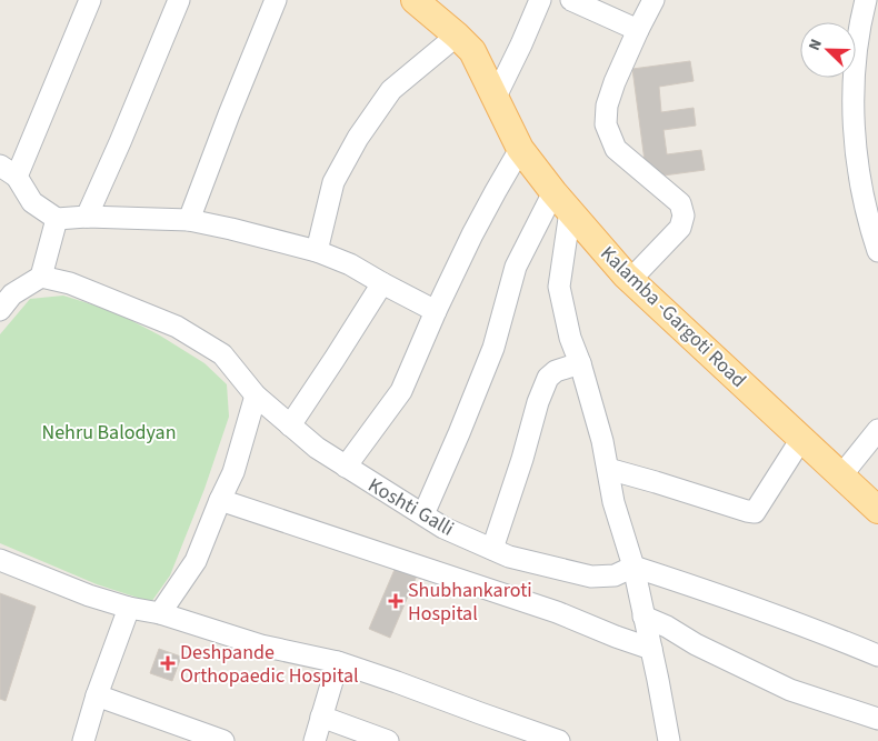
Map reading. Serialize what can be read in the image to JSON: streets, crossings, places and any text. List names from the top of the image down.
{
  "streets": {
    "main road": ["Kalamba -Gargoti Road"],
    "street": ["Koshti Galli"]
  },
  "parks": ["Nehru Balodyan"],
  "places": {
    "health": ["Shubhankaroti Hospital", "Deshpande Orthopaedic Hospital"]
  },
  "north": "top left"
}
